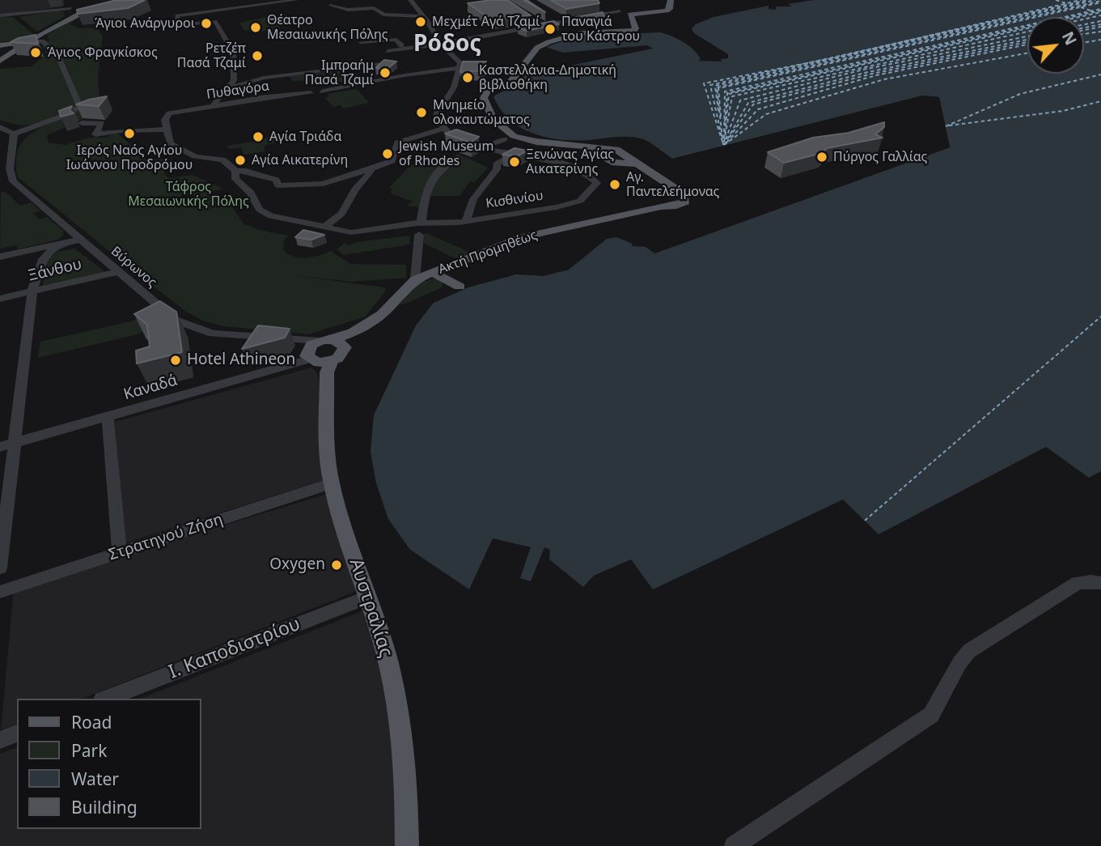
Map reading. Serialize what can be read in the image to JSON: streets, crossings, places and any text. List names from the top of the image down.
{
  "streets": {
    "main road": ["Ακτή Προμηθέως", "Αυστραλίας"],
    "street": [
      "Πυθαγόρα",
      "Κισθινίου",
      "Βύρωνος",
      "Ξάνθου",
      "Καναδά",
      "Στρατηγού Ζήση",
      "Ι. Καποδιστρίου"
    ]
  },
  "crossings": [
    ["Βύρωνος", "Ξάνθου"],
    ["Καναδά", "Αυστραλίας"],
    ["Στρατηγού Ζήση", "Αυστραλίας"],
    ["Αυστραλίας", "Ι. Καποδιστρίου"]
  ],
  "districts": ["Ρόδος"],
  "parks": ["Τάφρος Μεσαιωνικής Πόλης"],
  "places": [
    "Μεχμέτ Αγά Τζαμί",
    "Άγιοι Ανάργυροι",
    "Θέατρο Μεσαιωνικής Πόλης",
    "Παναγιά του Κάστρου",
    "Άγιος Φραγκίσκος",
    "Ρετζέπ Πασά Τζαμί",
    "Ιμπραήμ Πασά Τζαμί",
    "Καστελλάνια-Δημοτική βιβλιοθήκη",
    "Μνημείο ολοκαυτώματος",
    "Ιερός Ναός Αγίου Ιωάννου Προδρόμου",
    "Αγία Τριάδα",
    "Jewish Museum of Rhodes",
    "Πύργος Γαλλίας",
    "Αγία Αικατερίνη",
    "Ξενώνας Αγίας Αικατερίνης",
    "Αγ. Παντελεήμονας",
    "Hotel Athineon",
    "Oxygen"
  ],
  "legend": [
    "Road",
    "Park",
    "Water",
    "Building"
  ],
  "north": "top right"
}
